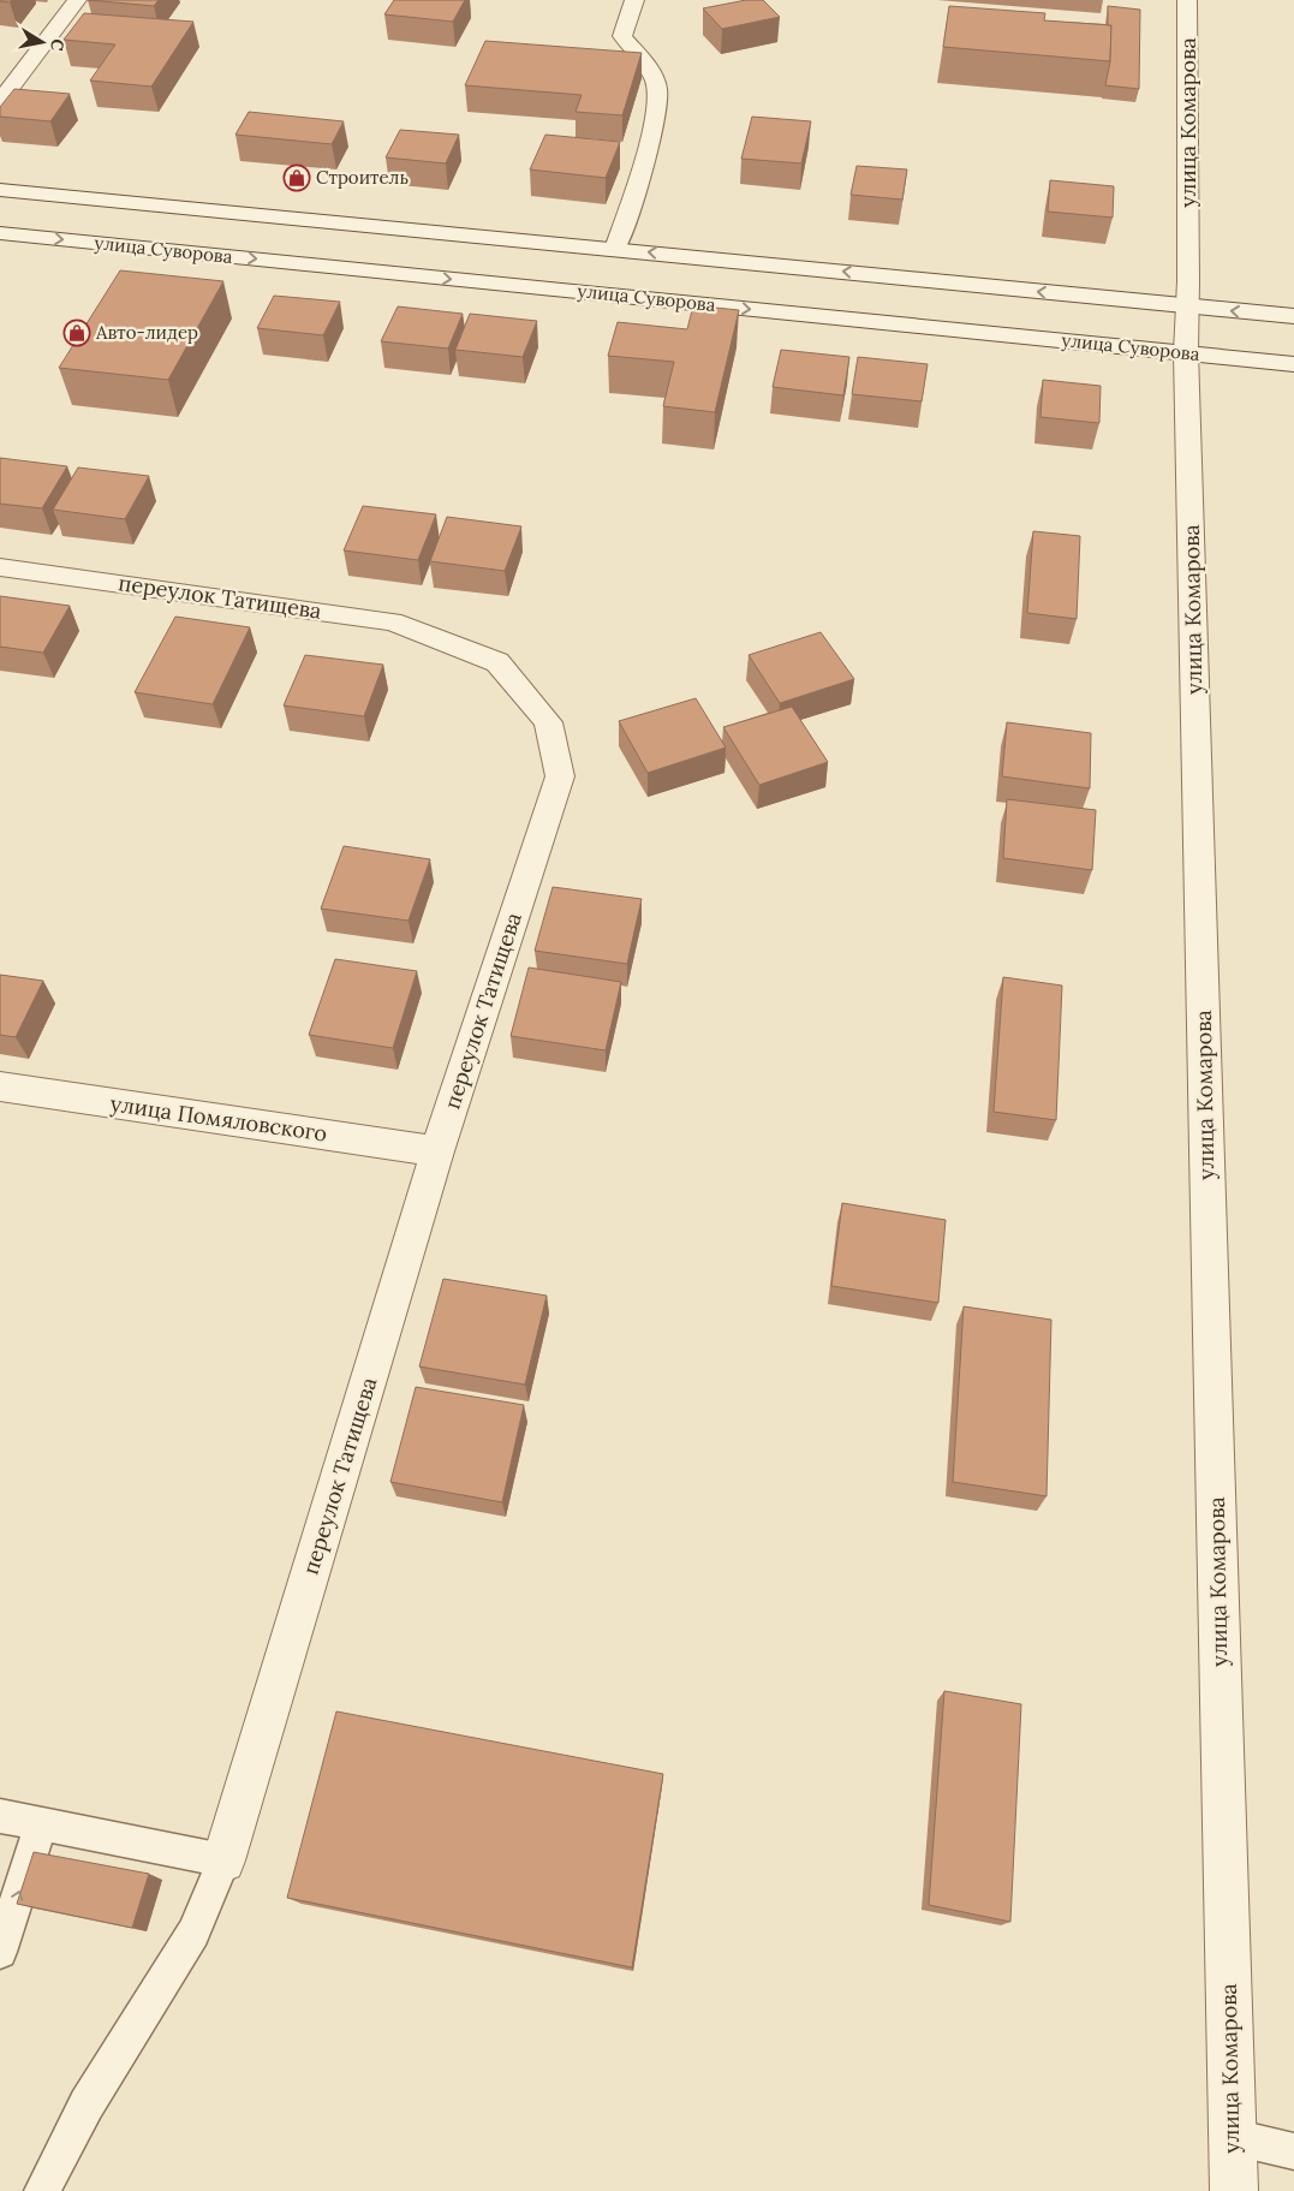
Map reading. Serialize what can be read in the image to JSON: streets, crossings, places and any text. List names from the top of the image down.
{
  "streets": {
    "street": [
      "улица Комарова",
      "улица Суворова",
      "переулок Татищева",
      "улица Помяловского"
    ]
  },
  "crossings": [
    ["улица Комарова", "улица Суворова"],
    ["переулок Татищева", "улица Помяловского"]
  ],
  "places": {
    "shop": ["Строитель", "Авто-лидер"]
  },
  "north": "right"
}
